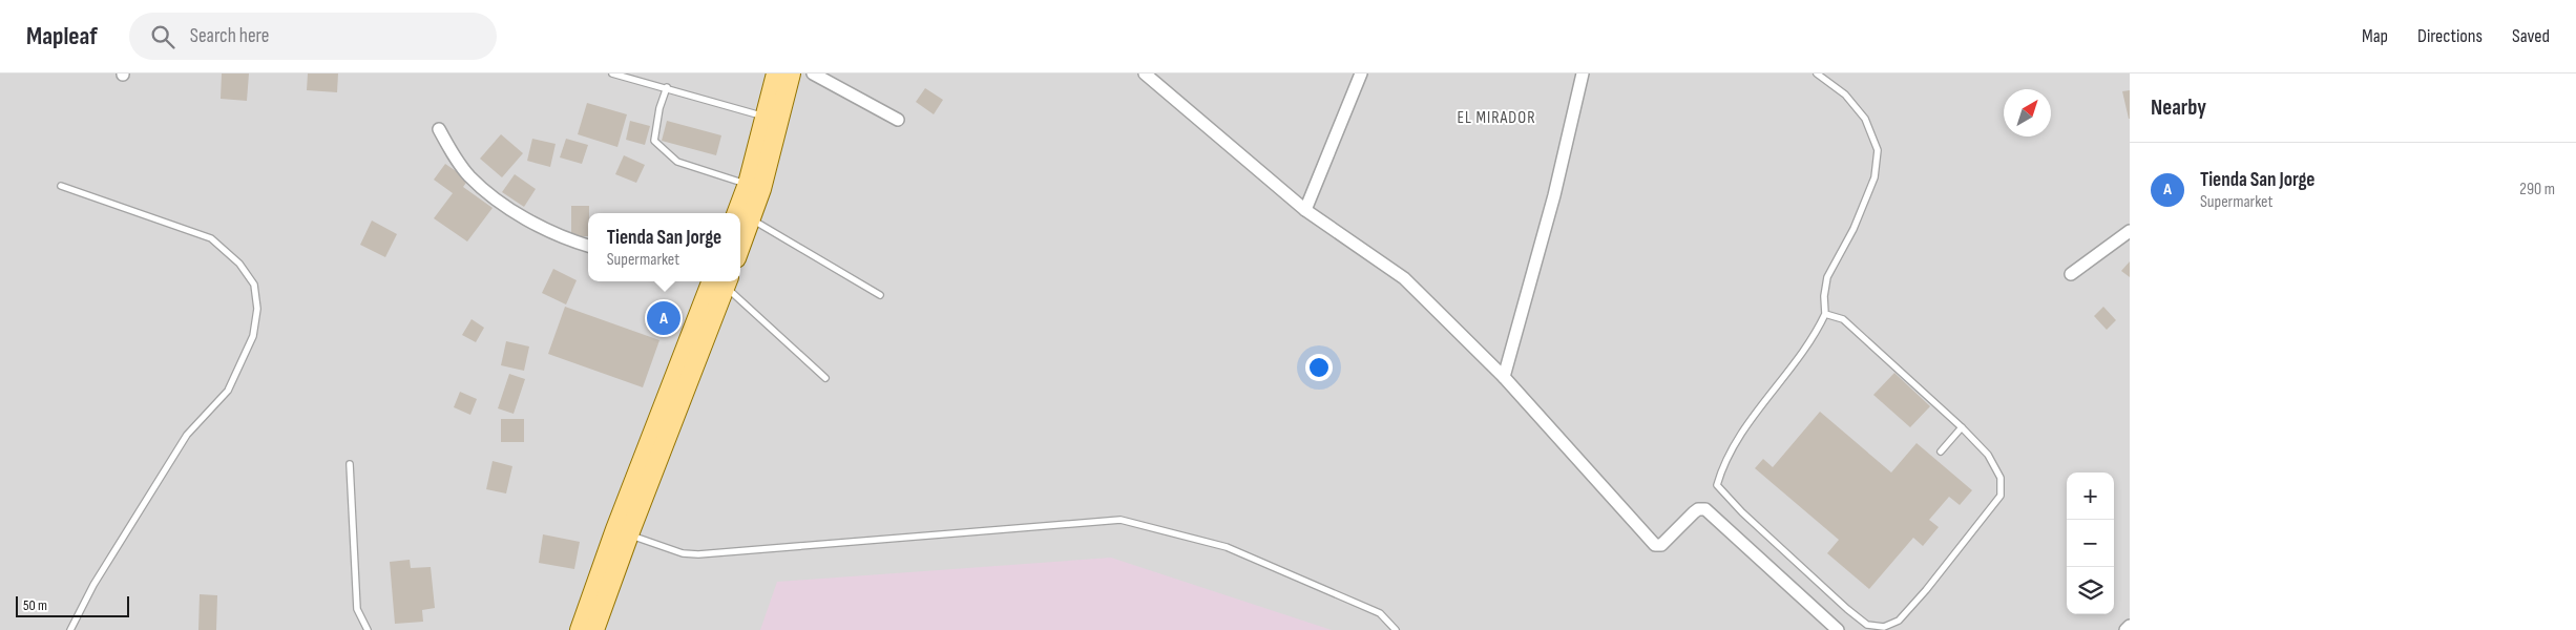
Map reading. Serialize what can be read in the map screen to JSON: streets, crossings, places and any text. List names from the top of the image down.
{
  "districts": ["EL MIRADOR"],
  "scale_bar": "50 m",
  "north": "top right",
  "page": {
    "header": "Mapleaf",
    "search": "Search here",
    "nav": ["Map", "Directions", "Saved"],
    "heading": "Nearby",
    "list": [
      {
        "mark": "A",
        "name": "Tienda San Jorge",
        "note": "Supermarket",
        "value": "290 m"
      }
    ],
    "popup": ["Tienda San Jorge", "Supermarket"],
    "pins": "A",
    "map_buttons": ["+", "−"],
    "scale": "50 m"
  }
}
